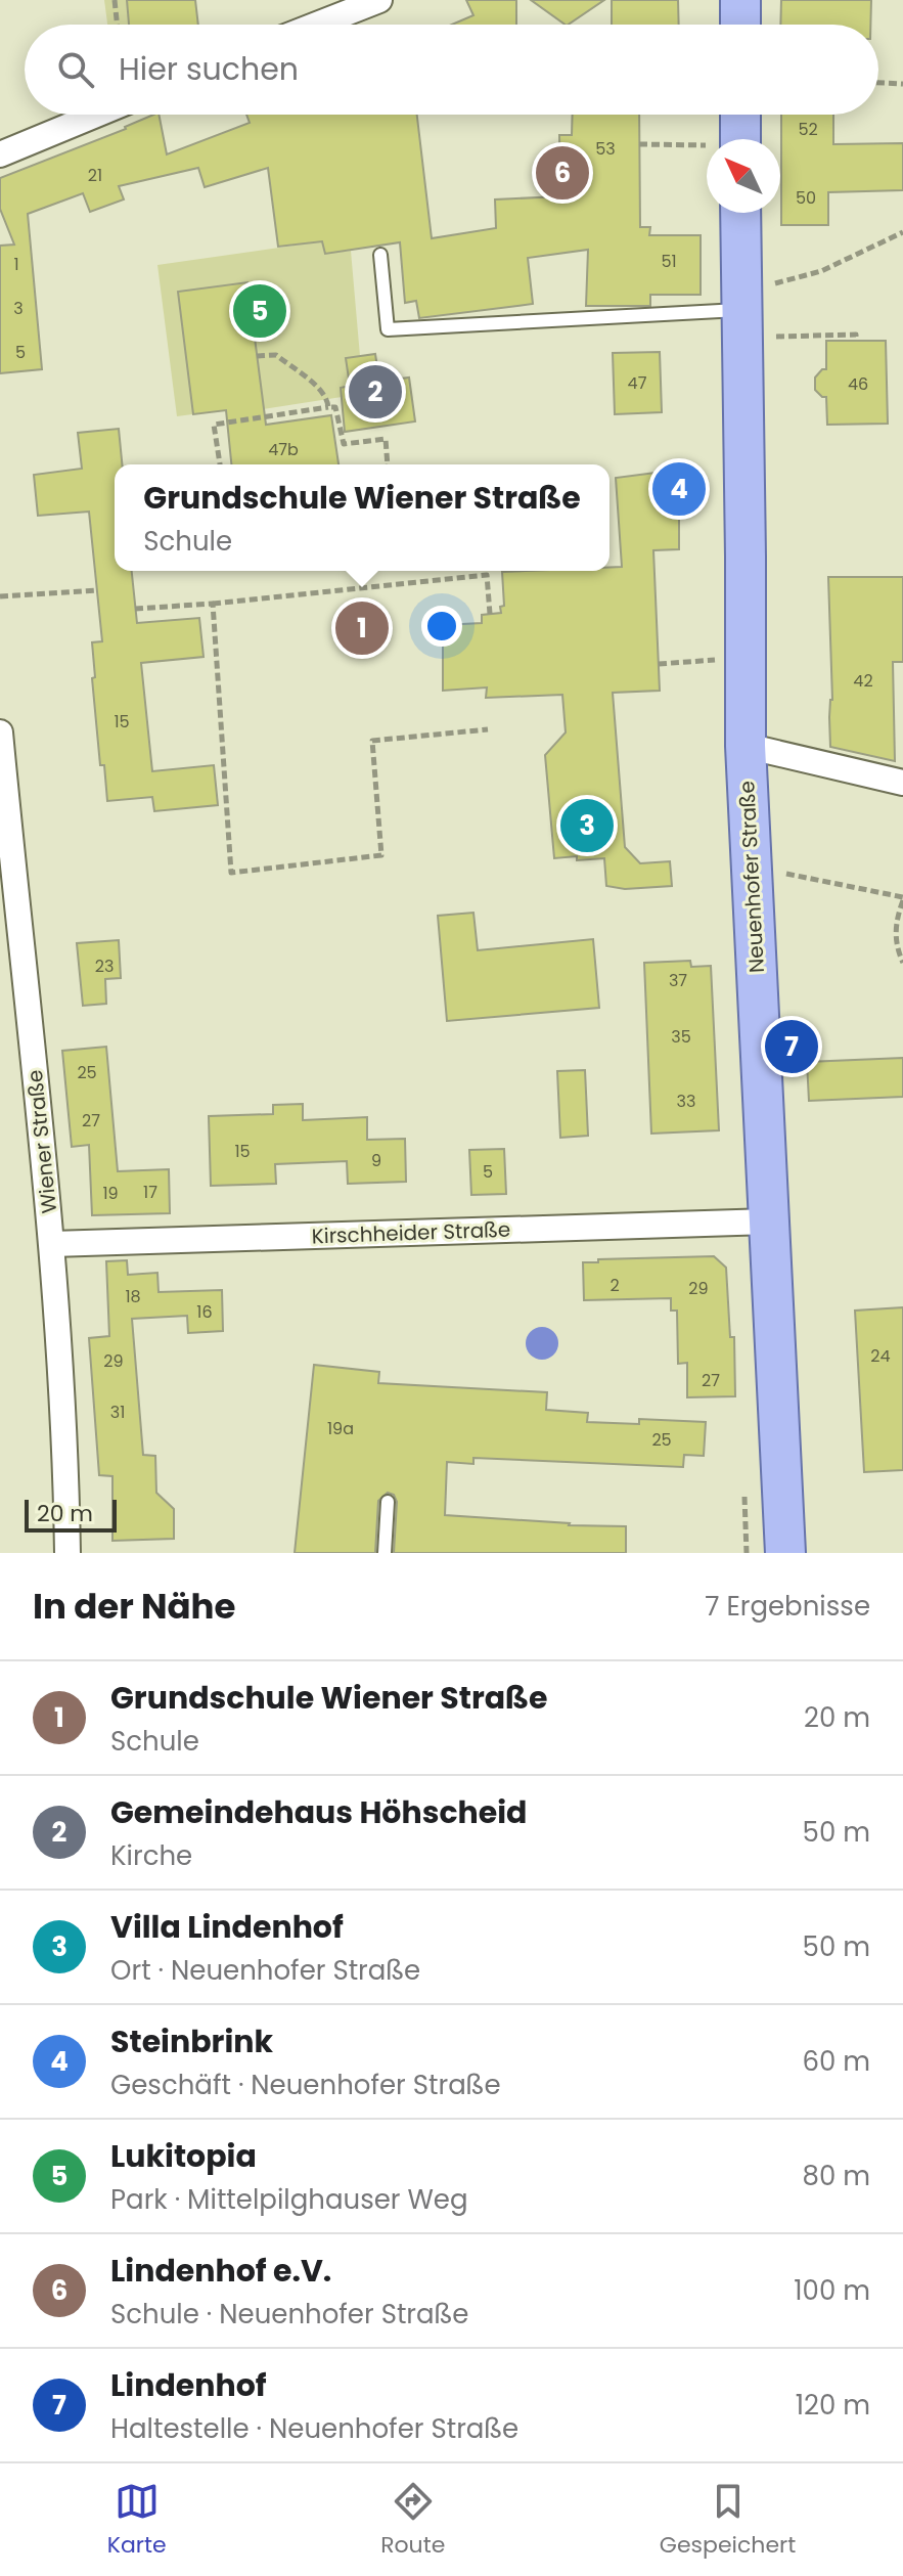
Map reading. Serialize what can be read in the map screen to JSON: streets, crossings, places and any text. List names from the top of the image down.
{
  "streets": {
    "main road": ["Neuenhofer Straße"],
    "street": ["Wiener Straße", "Kirschheider Straße"]
  },
  "crossings": [
    ["Neuenhofer Straße", "Kirschheider Straße"],
    ["Wiener Straße", "Kirschheider Straße"]
  ],
  "house_numbers": [
    "52",
    "53",
    "21",
    "50",
    "51",
    "1",
    "3",
    "5",
    "47",
    "46",
    "47b",
    "42",
    "15",
    "23",
    "37",
    "35",
    "25",
    "33",
    "27",
    "15",
    "9",
    "5",
    "17",
    "19",
    "2",
    "29",
    "18",
    "16",
    "24",
    "29",
    "27",
    "31",
    "19a",
    "25"
  ],
  "scale_bar": "20 m",
  "north": "top left",
  "page": {
    "search": "Hier suchen",
    "pins": [
      "6",
      "5",
      "2",
      "4",
      "1",
      "3",
      "7"
    ],
    "popup": ["Grundschule Wiener Straße", "Schule"],
    "scale": "20 m",
    "heading": ["In der Nähe", "7 Ergebnisse"],
    "list": [
      {
        "mark": "1",
        "name": "Grundschule Wiener Straße",
        "note": "Schule",
        "value": "20 m"
      },
      {
        "mark": "2",
        "name": "Gemeindehaus Höhscheid",
        "note": "Kirche",
        "value": "50 m"
      },
      {
        "mark": "3",
        "name": "Villa Lindenhof",
        "note": "Ort · Neuenhofer Straße",
        "value": "50 m"
      },
      {
        "mark": "4",
        "name": "Steinbrink",
        "note": "Geschäft · Neuenhofer Straße",
        "value": "60 m"
      },
      {
        "mark": "5",
        "name": "Lukitopia",
        "note": "Park · Mittelpilghauser Weg",
        "value": "80 m"
      },
      {
        "mark": "6",
        "name": "Lindenhof e.V.",
        "note": "Schule · Neuenhofer Straße",
        "value": "100 m"
      },
      {
        "mark": "7",
        "name": "Lindenhof",
        "note": "Haltestelle · Neuenhofer Straße",
        "value": "120 m"
      }
    ],
    "nav": ["Karte", "Route", "Gespeichert"]
  }
}
